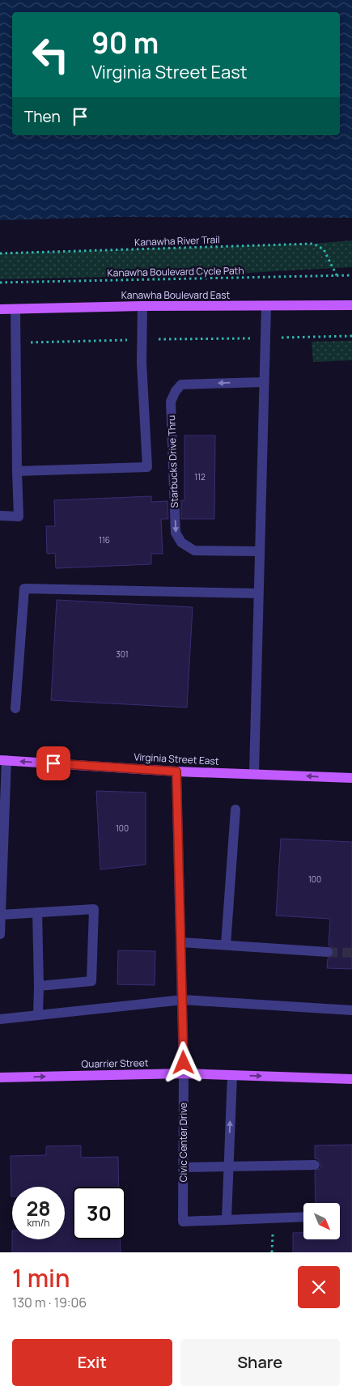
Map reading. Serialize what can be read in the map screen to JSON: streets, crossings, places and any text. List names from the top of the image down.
{
  "streets": {
    "main road": ["Kanawha Boulevard East", "Virginia Street East", "Quarrier Street"],
    "street": ["Starbucks Drive Thru", "Civic Center Drive"],
    "path": ["Kanawha River Trail", "Kanawha Boulevard Cycle Path"]
  },
  "crossings": [
    ["Kanawha River Trail", "Kanawha Boulevard Cycle Path"],
    ["Virginia Street East", "Civic Center Drive"],
    ["Quarrier Street", "Civic Center Drive"]
  ],
  "one_way": ["Virginia Street East", "Quarrier Street"],
  "house_numbers": [
    "112",
    "116",
    "301",
    "100",
    "100"
  ],
  "north": "bottom right",
  "page": {
    "turn": ["90 m", "Virginia Street East"],
    "then": "Then",
    "speed": "28 km/h",
    "limit": "30",
    "heading": ["1 min", "130 m · 19:06"],
    "buttons": ["Exit", "Share"]
  }
}
